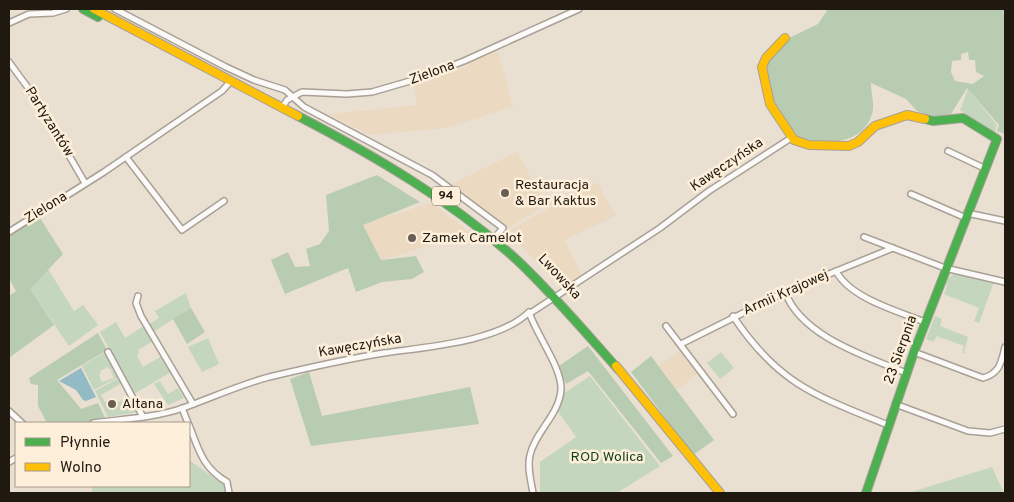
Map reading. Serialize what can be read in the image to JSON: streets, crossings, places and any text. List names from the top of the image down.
{
  "streets": {
    "main road": ["94", "Lwowska", "23 Sierpnia"],
    "street": [
      "Zielona",
      "Partyzantów",
      "Kawęczyńska",
      "Armii Krajowej"
    ]
  },
  "crossings": [
    ["Zielona", "Partyzantów"],
    ["Zielona", "Lwowska"],
    ["Kawęczyńska", "Lwowska"],
    ["Kawęczyńska", "23 Sierpnia"]
  ],
  "parks": ["ROD Wolica"],
  "places": ["Restauracja & Bar Kaktus", "Zamek Camelot", "Altana"],
  "legend": ["Płynnie", "Wolno"]
}
